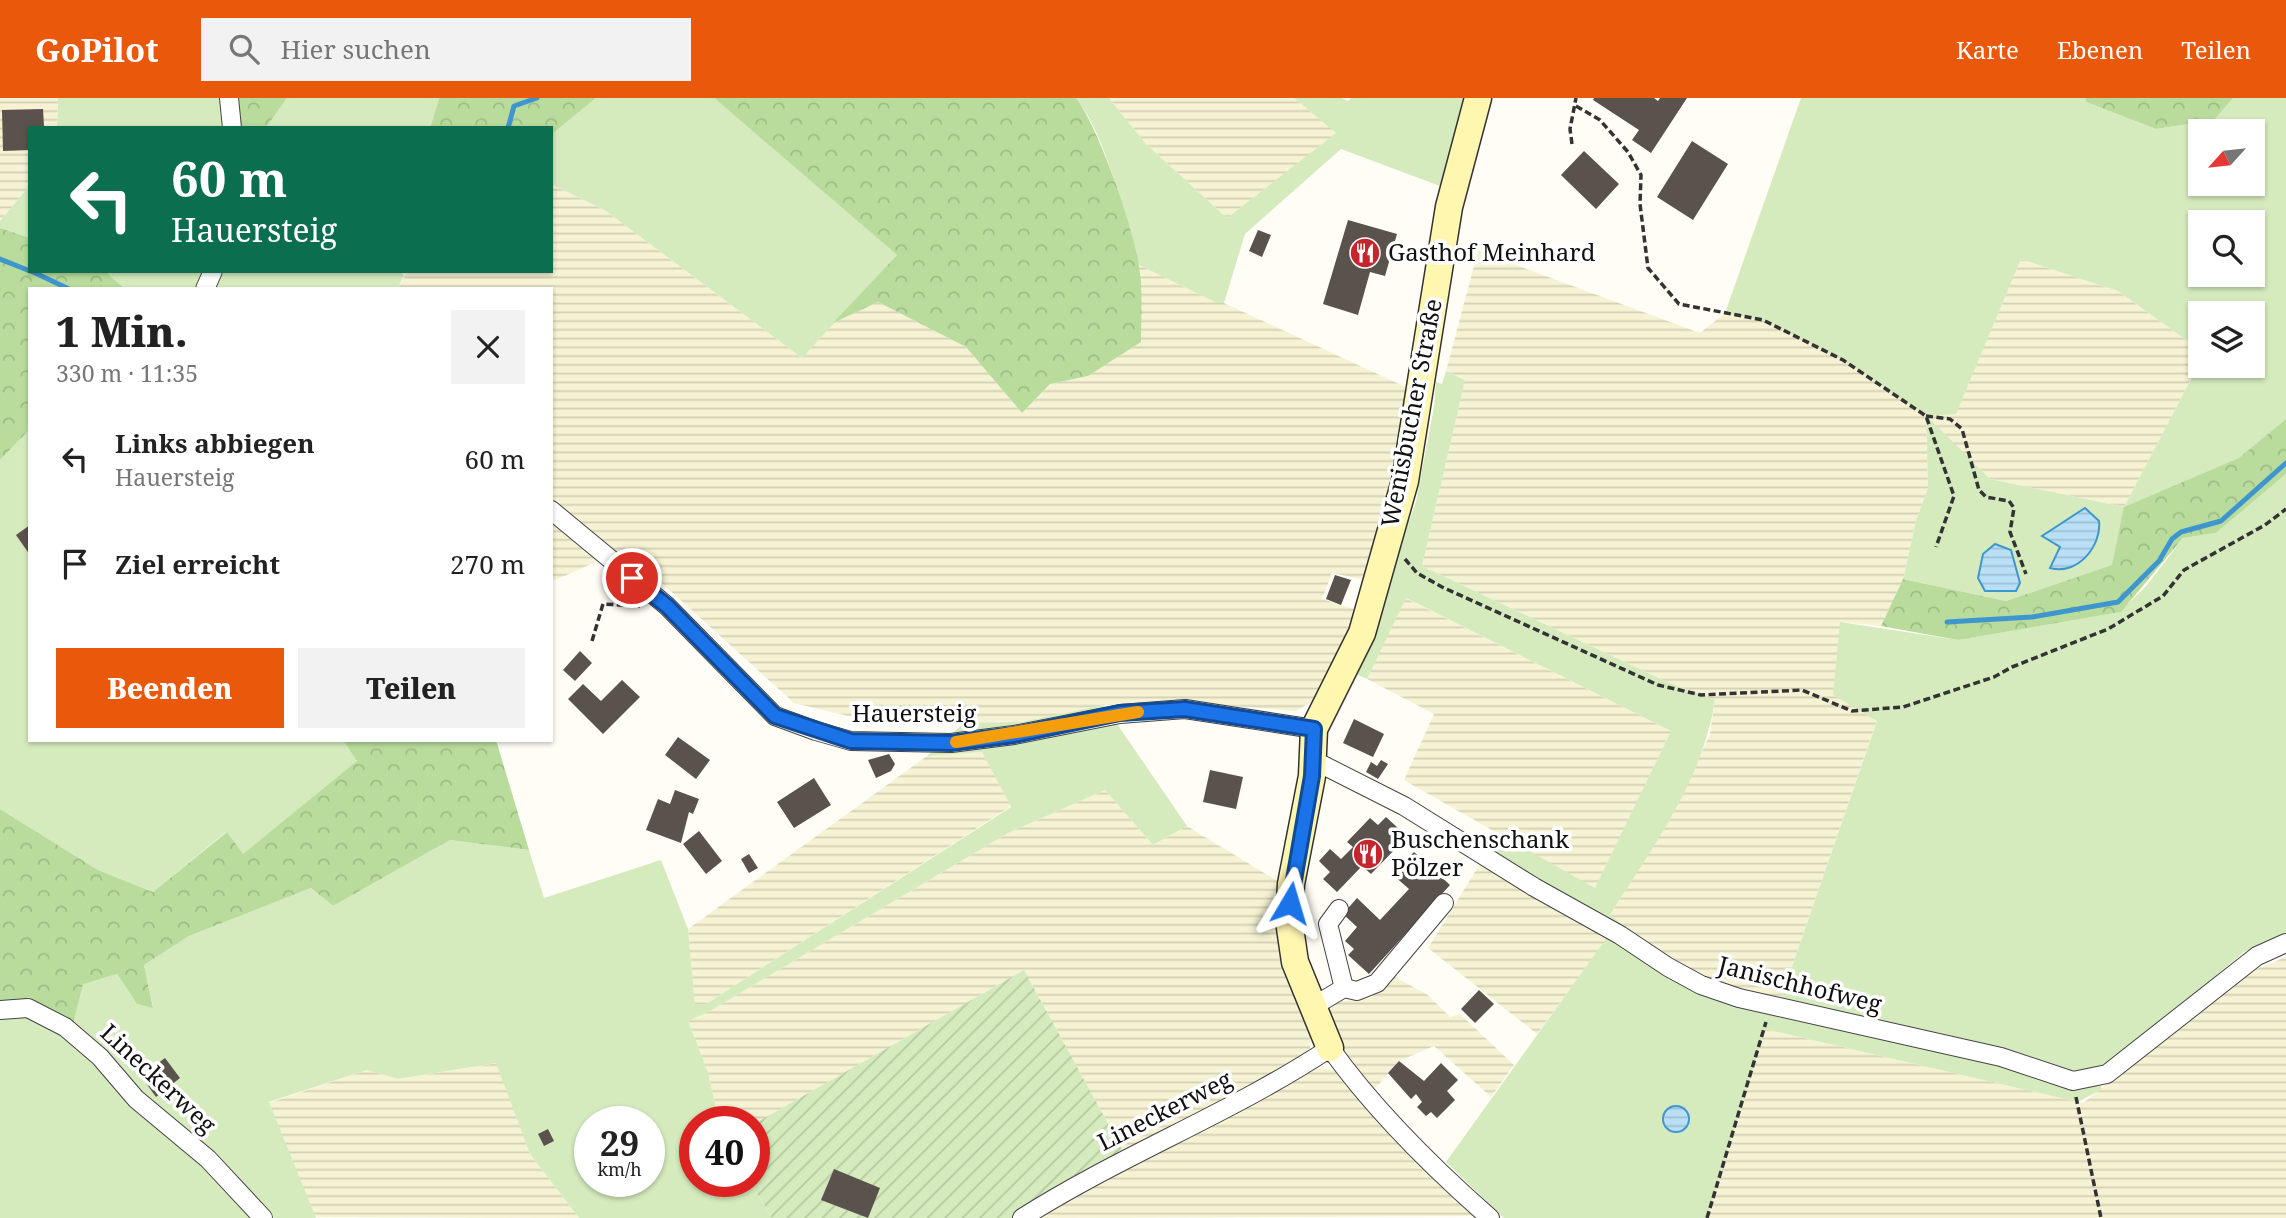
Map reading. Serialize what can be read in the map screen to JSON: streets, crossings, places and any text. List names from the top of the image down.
{
  "streets": {
    "street": [
      "Wenisbucher Straße",
      "Hauersteig",
      "Janischhofweg",
      "Lineckerweg"
    ]
  },
  "crossings": [
    ["Wenisbucher Straße", "Hauersteig"],
    ["Wenisbucher Straße", "Janischhofweg"],
    ["Wenisbucher Straße", "Lineckerweg"]
  ],
  "places": {
    "restaurant": ["Gasthof Meinhard", "Buschenschank Pölzer"]
  },
  "north": "bottom left",
  "page": {
    "header": "GoPilot",
    "search": "Hier suchen",
    "nav": ["Karte", "Ebenen", "Teilen"],
    "turn": ["60 m", "Hauersteig"],
    "heading": ["1 Min.", "330 m · 11:35"],
    "list": [
      {
        "name": "Links abbiegen",
        "note": "Hauersteig",
        "value": "60 m"
      },
      {
        "name": "Ziel erreicht",
        "value": "270 m"
      }
    ],
    "buttons": ["Beenden", "Teilen"],
    "speed": "29 km/h",
    "limit": "40"
  }
}
